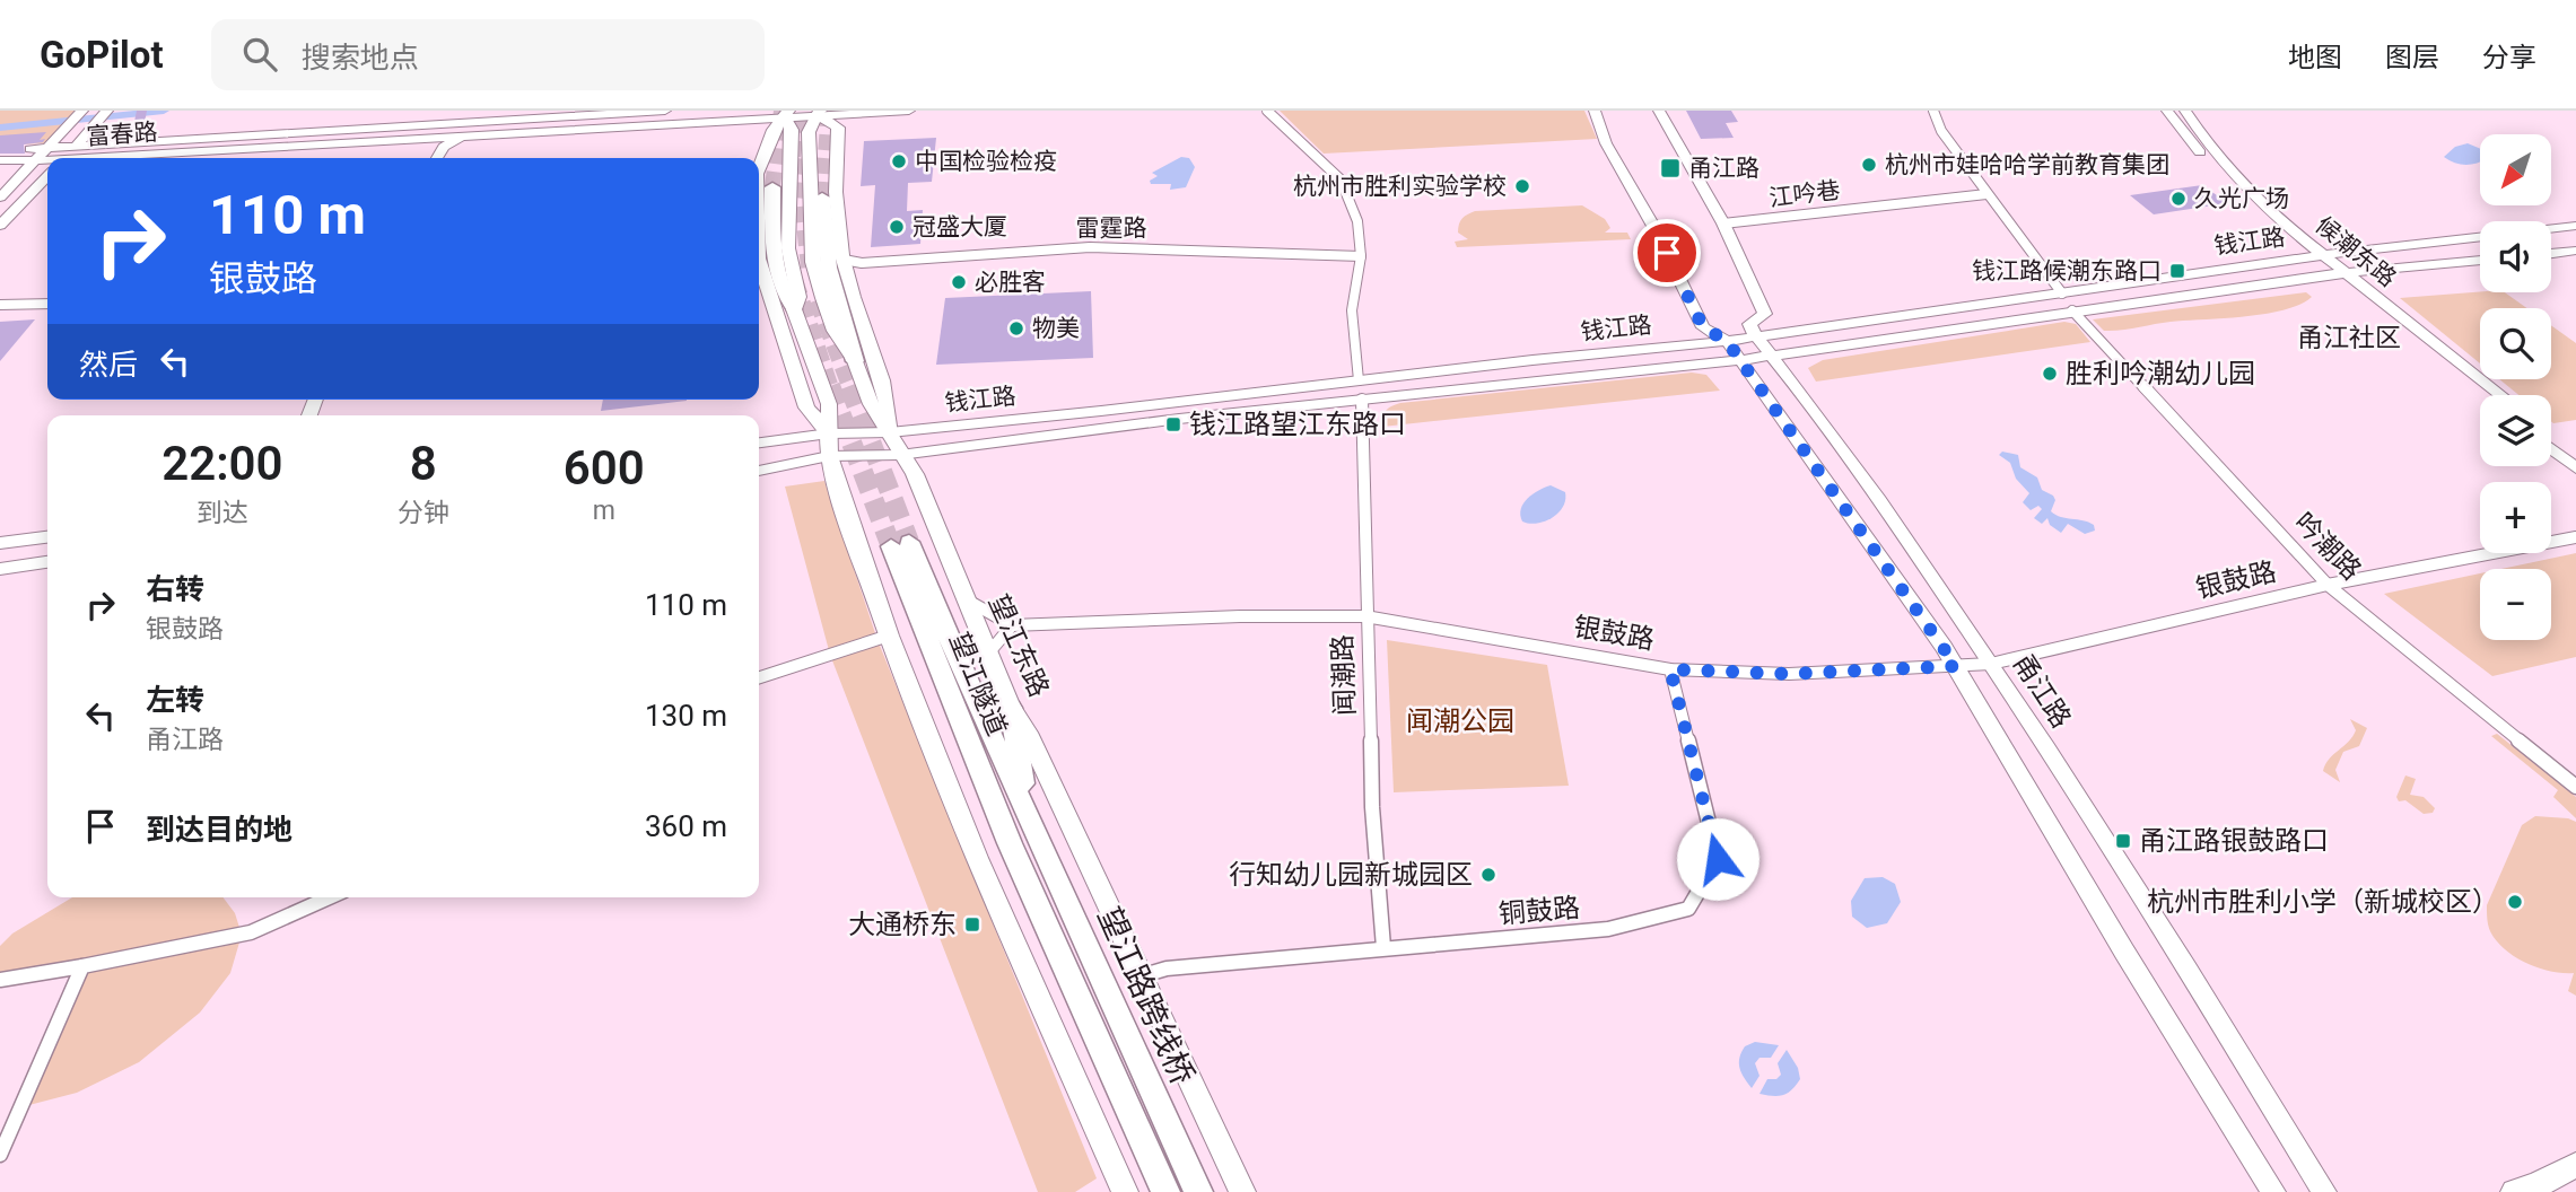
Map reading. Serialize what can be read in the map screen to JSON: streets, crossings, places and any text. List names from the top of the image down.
{
  "streets": {
    "highway": ["望江隧道", "望江路跨线桥"],
    "main road": [
      "富春路",
      "钱江路",
      "候潮东路",
      "望江东路",
      "甬江路"
    ],
    "street": [
      "江吟巷",
      "雷霆路",
      "吟潮路",
      "银鼓路",
      "闻潮路",
      "铜鼓路"
    ]
  },
  "crossings": [
    ["钱江路", "候潮东路"],
    ["钱江路", "吟潮路"],
    ["钱江路", "望江东路"],
    ["钱江路", "闻潮路"],
    ["钱江路", "甬江路"],
    ["吟潮路", "银鼓路"],
    ["银鼓路", "闻潮路"],
    ["银鼓路", "甬江路"],
    ["银鼓路", "铜鼓路"],
    ["望江东路", "铜鼓路"],
    ["闻潮路", "铜鼓路"],
    ["望江隧道", "望江路跨线桥"]
  ],
  "districts": ["甬江社区"],
  "parks": ["闻潮公园"],
  "places": {
    "other": [
      "中国检验检疫",
      "杭州市娃哈哈学前教育集团",
      "杭州市胜利实验学校",
      "久光广场",
      "冠盛大厦",
      "必胜客",
      "物美",
      "胜利吟潮幼儿园",
      "行知幼儿园新城园区",
      "杭州市胜利小学（新城校区）"
    ],
    "transit": [
      "甬江路",
      "钱江路候潮东路口",
      "钱江路望江东路口",
      "甬江路银鼓路口",
      "大通桥东"
    ]
  },
  "north": "bottom left",
  "page": {
    "header": "GoPilot",
    "search": "搜索地点",
    "nav": ["地图", "图层", "分享"],
    "map_buttons": ["+", "−"],
    "turn": ["110 m", "银鼓路"],
    "then": "然后",
    "eta": [
      "22:00",
      "到达",
      "8",
      "分钟",
      "600",
      "m"
    ],
    "list": [
      {
        "name": "右转",
        "note": "银鼓路",
        "value": "110 m"
      },
      {
        "name": "左转",
        "note": "甬江路",
        "value": "130 m"
      },
      {
        "name": "到达目的地",
        "value": "360 m"
      }
    ]
  }
}
